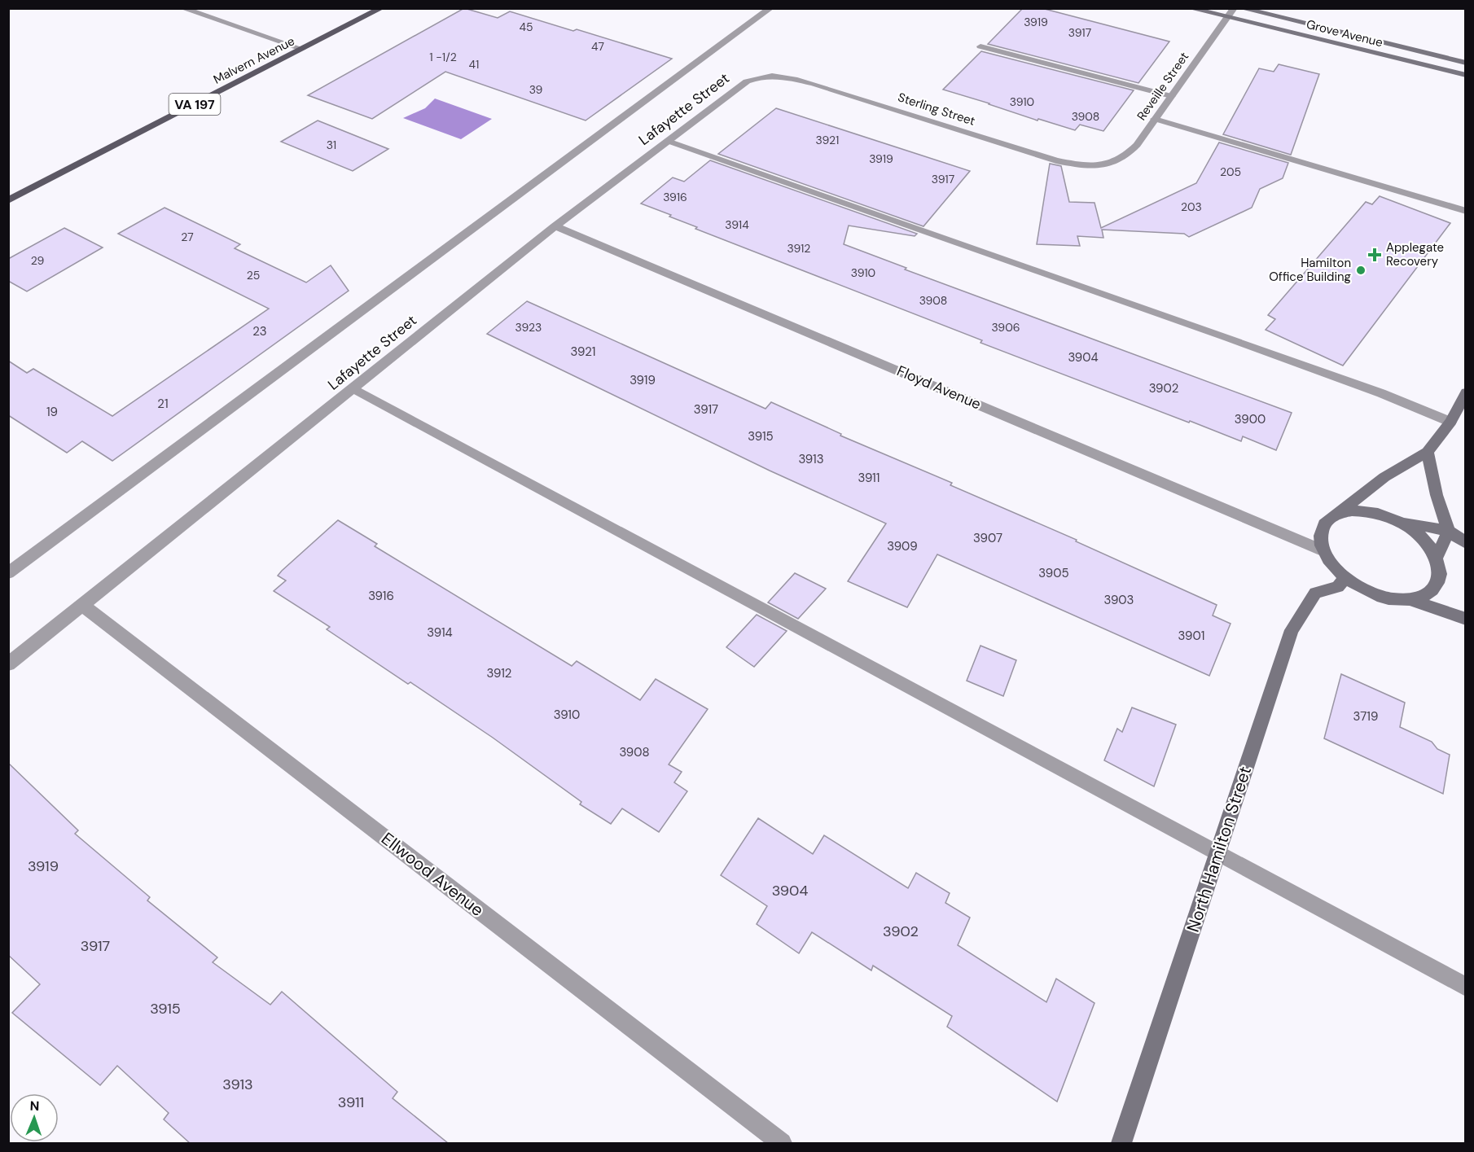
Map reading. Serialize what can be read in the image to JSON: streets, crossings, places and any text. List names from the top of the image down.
{
  "streets": {
    "main road": ["Malvern Avenue", "VA 197"],
    "street": [
      "Grove Avenue",
      "Reveille Street",
      "Lafayette Street",
      "Sterling Street",
      "Floyd Avenue",
      "North Hamilton Street",
      "Ellwood Avenue"
    ]
  },
  "crossings": [
    ["Grove Avenue", "Reveille Street"],
    ["Reveille Street", "Sterling Street"],
    ["Lafayette Street", "Sterling Street"],
    ["Lafayette Street", "Floyd Avenue"],
    ["Lafayette Street", "Ellwood Avenue"],
    ["Floyd Avenue", "North Hamilton Street"]
  ],
  "places": {
    "health": ["Applegate Recovery"],
    "other": ["Hamilton Office Building"]
  },
  "house_numbers": [
    "3919",
    "45",
    "3917",
    "47",
    "1 -1/2",
    "41",
    "39",
    "3910",
    "3908",
    "3921",
    "31",
    "3919",
    "205",
    "3917",
    "3916",
    "203",
    "3914",
    "27",
    "3912",
    "29",
    "3910",
    "25",
    "3908",
    "3923",
    "3906",
    "23",
    "3921",
    "3904",
    "3919",
    "3902",
    "21",
    "3917",
    "19",
    "3900",
    "3915",
    "3913",
    "3911",
    "3907",
    "3909",
    "3905",
    "3916",
    "3903",
    "3914",
    "3901",
    "3912",
    "3910",
    "3719",
    "3908",
    "3919",
    "3904",
    "3902",
    "3917",
    "3915",
    "3913",
    "3911"
  ],
  "north": "top"
}
